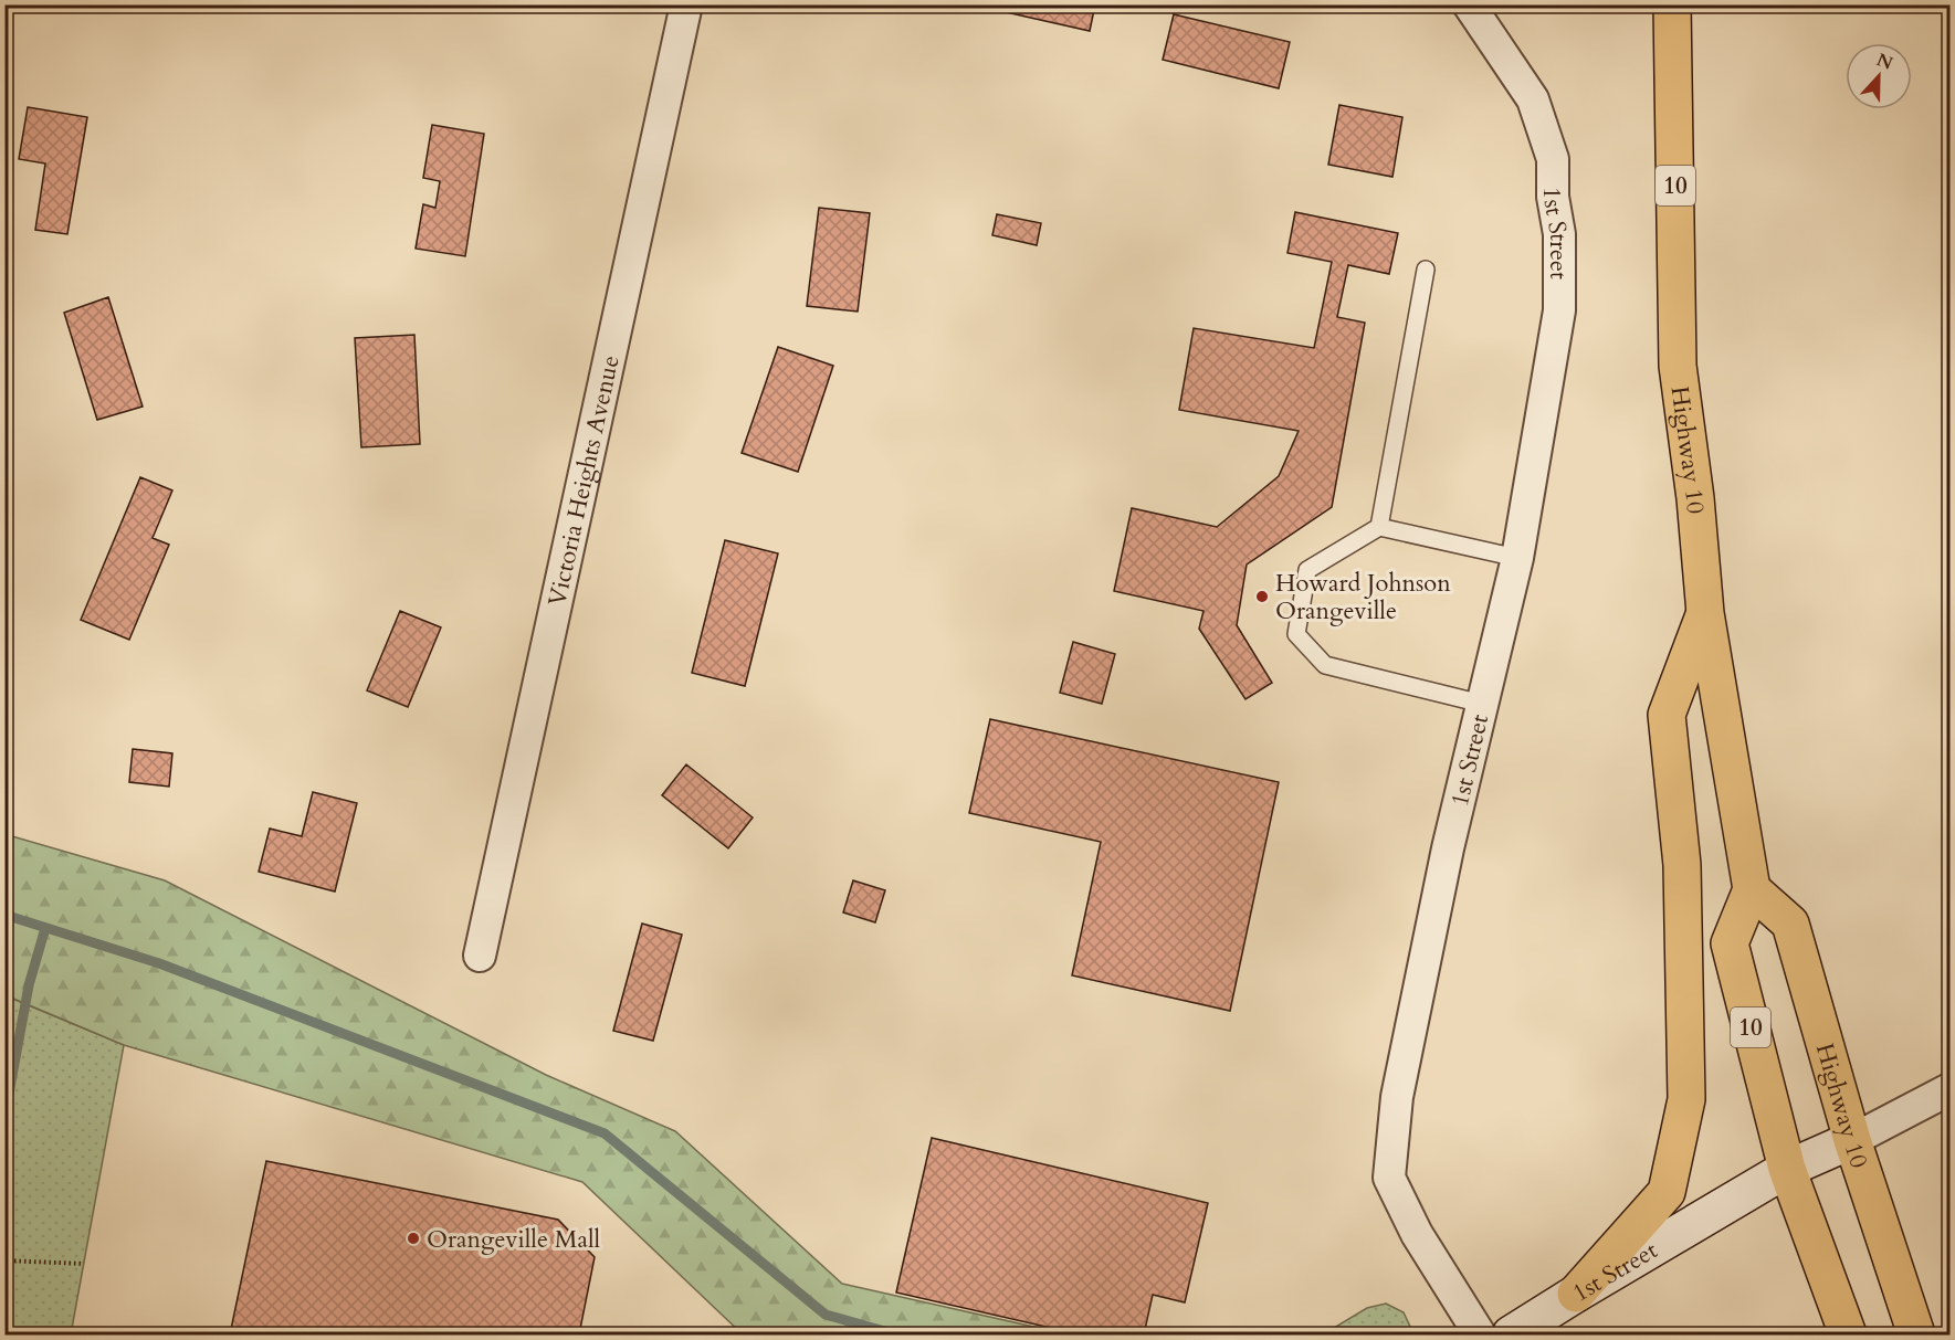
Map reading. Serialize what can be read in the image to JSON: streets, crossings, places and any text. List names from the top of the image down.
{
  "streets": {
    "highway": ["10", "Highway 10"],
    "main road": ["1st Street"],
    "street": ["Victoria Heights Avenue"]
  },
  "crossings": [
    ["10", "1st Street"],
    ["10", "Highway 10"],
    ["1st Street", "Highway 10"]
  ],
  "places": ["Howard Johnson Orangeville", "Orangeville Mall"],
  "north": "top"
}
